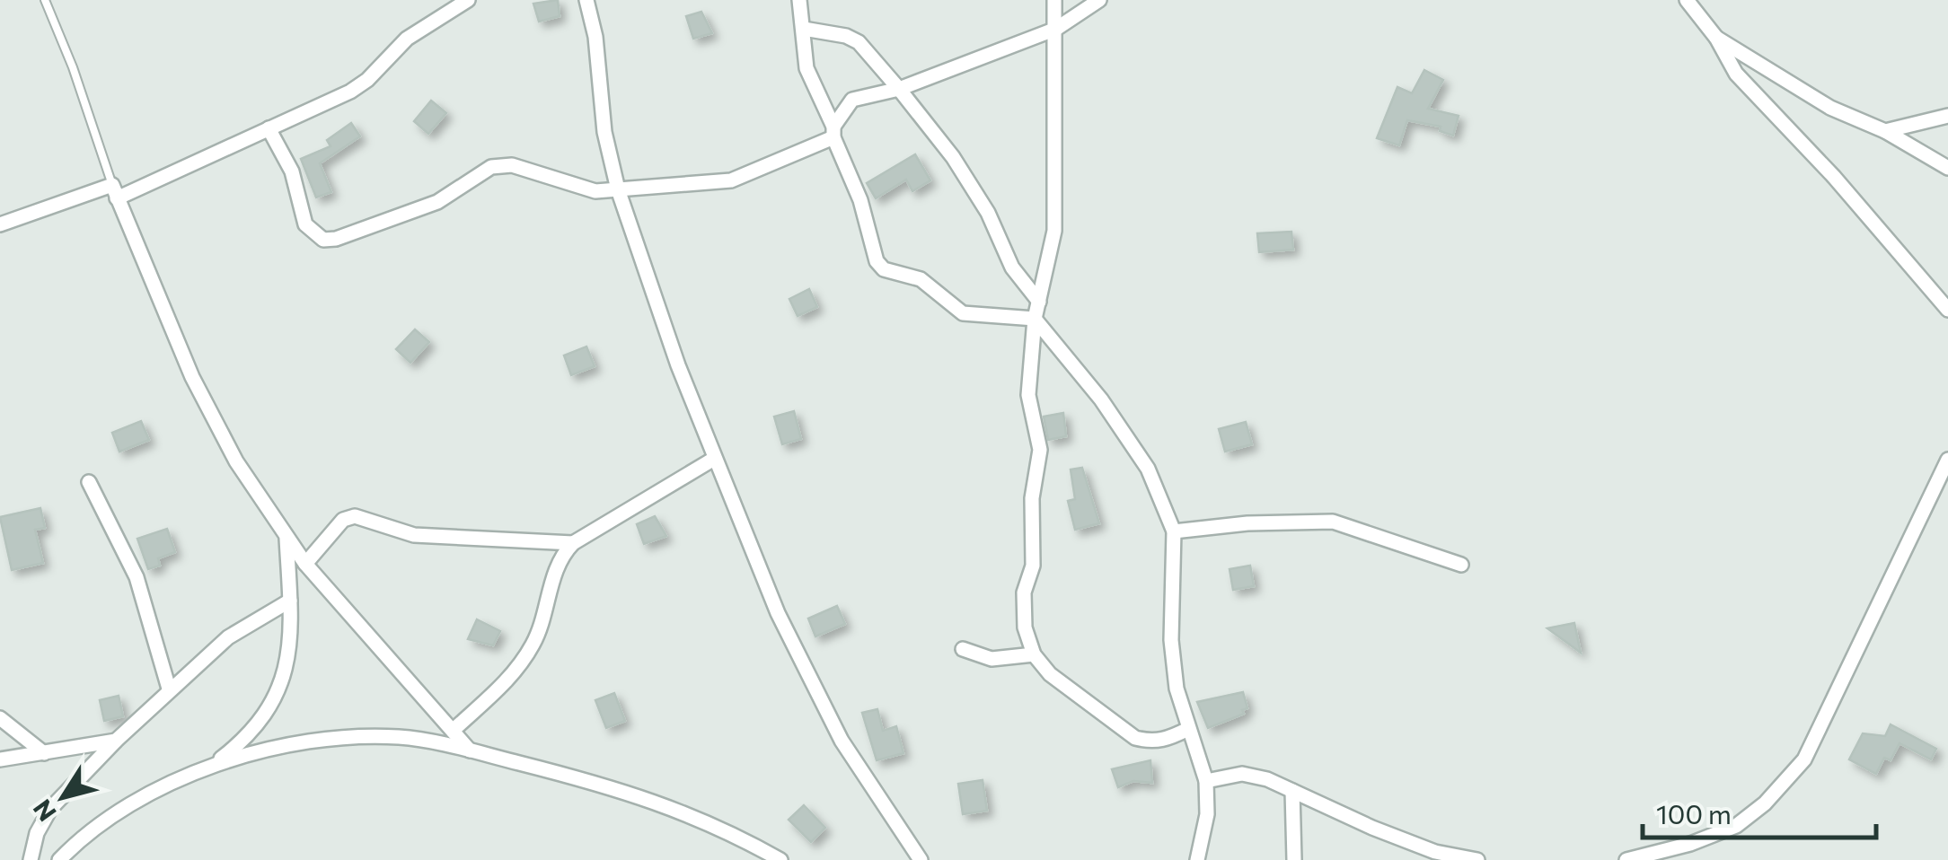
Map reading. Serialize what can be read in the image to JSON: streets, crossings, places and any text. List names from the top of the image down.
{
  "scale_bar": "100 m",
  "north": "bottom left"
}
